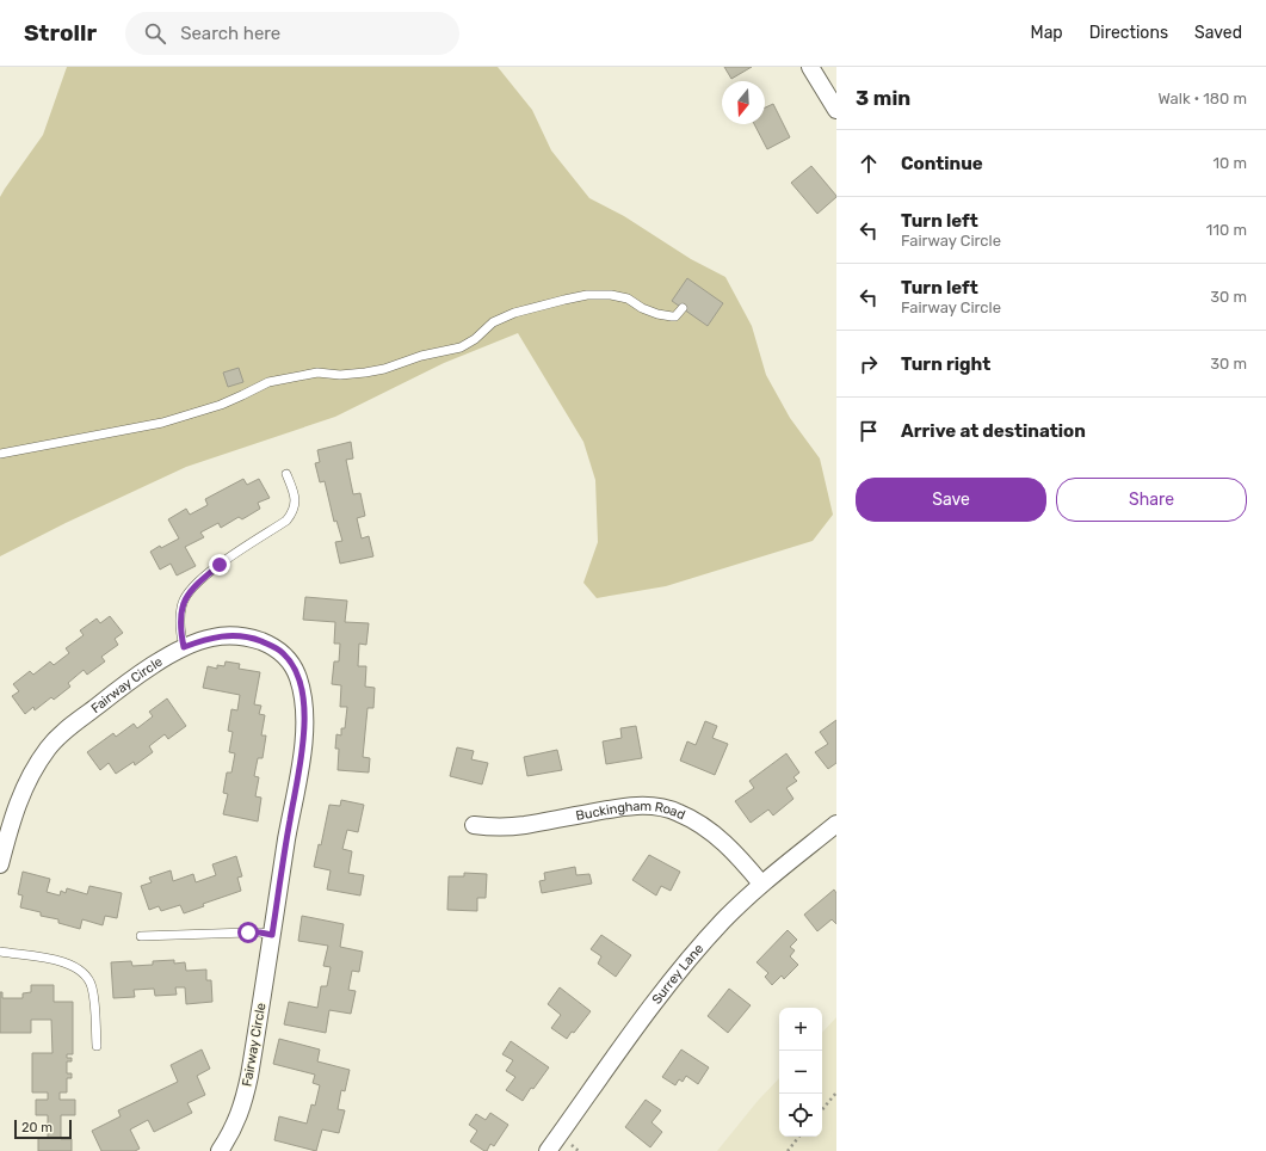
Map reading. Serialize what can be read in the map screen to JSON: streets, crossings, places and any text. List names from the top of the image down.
{
  "streets": {
    "street": ["Fairway Circle", "Buckingham Road", "Surrey Lane"]
  },
  "crossings": [
    ["Buckingham Road", "Surrey Lane"]
  ],
  "scale_bar": "20 m",
  "north": "bottom",
  "page": {
    "header": "Strollr",
    "search": "Search here",
    "nav": ["Map", "Directions", "Saved"],
    "heading": ["3 min", "Walk · 180 m"],
    "list": [
      ["Continue", "10 m"],
      ["Turn left", "Fairway Circle", "110 m"],
      ["Turn left", "Fairway Circle", "30 m"],
      ["Turn right", "30 m"],
      "Arrive at destination"
    ],
    "buttons": ["Save", "Share"],
    "map_buttons": ["+", "−"],
    "scale": "20 m"
  }
}
